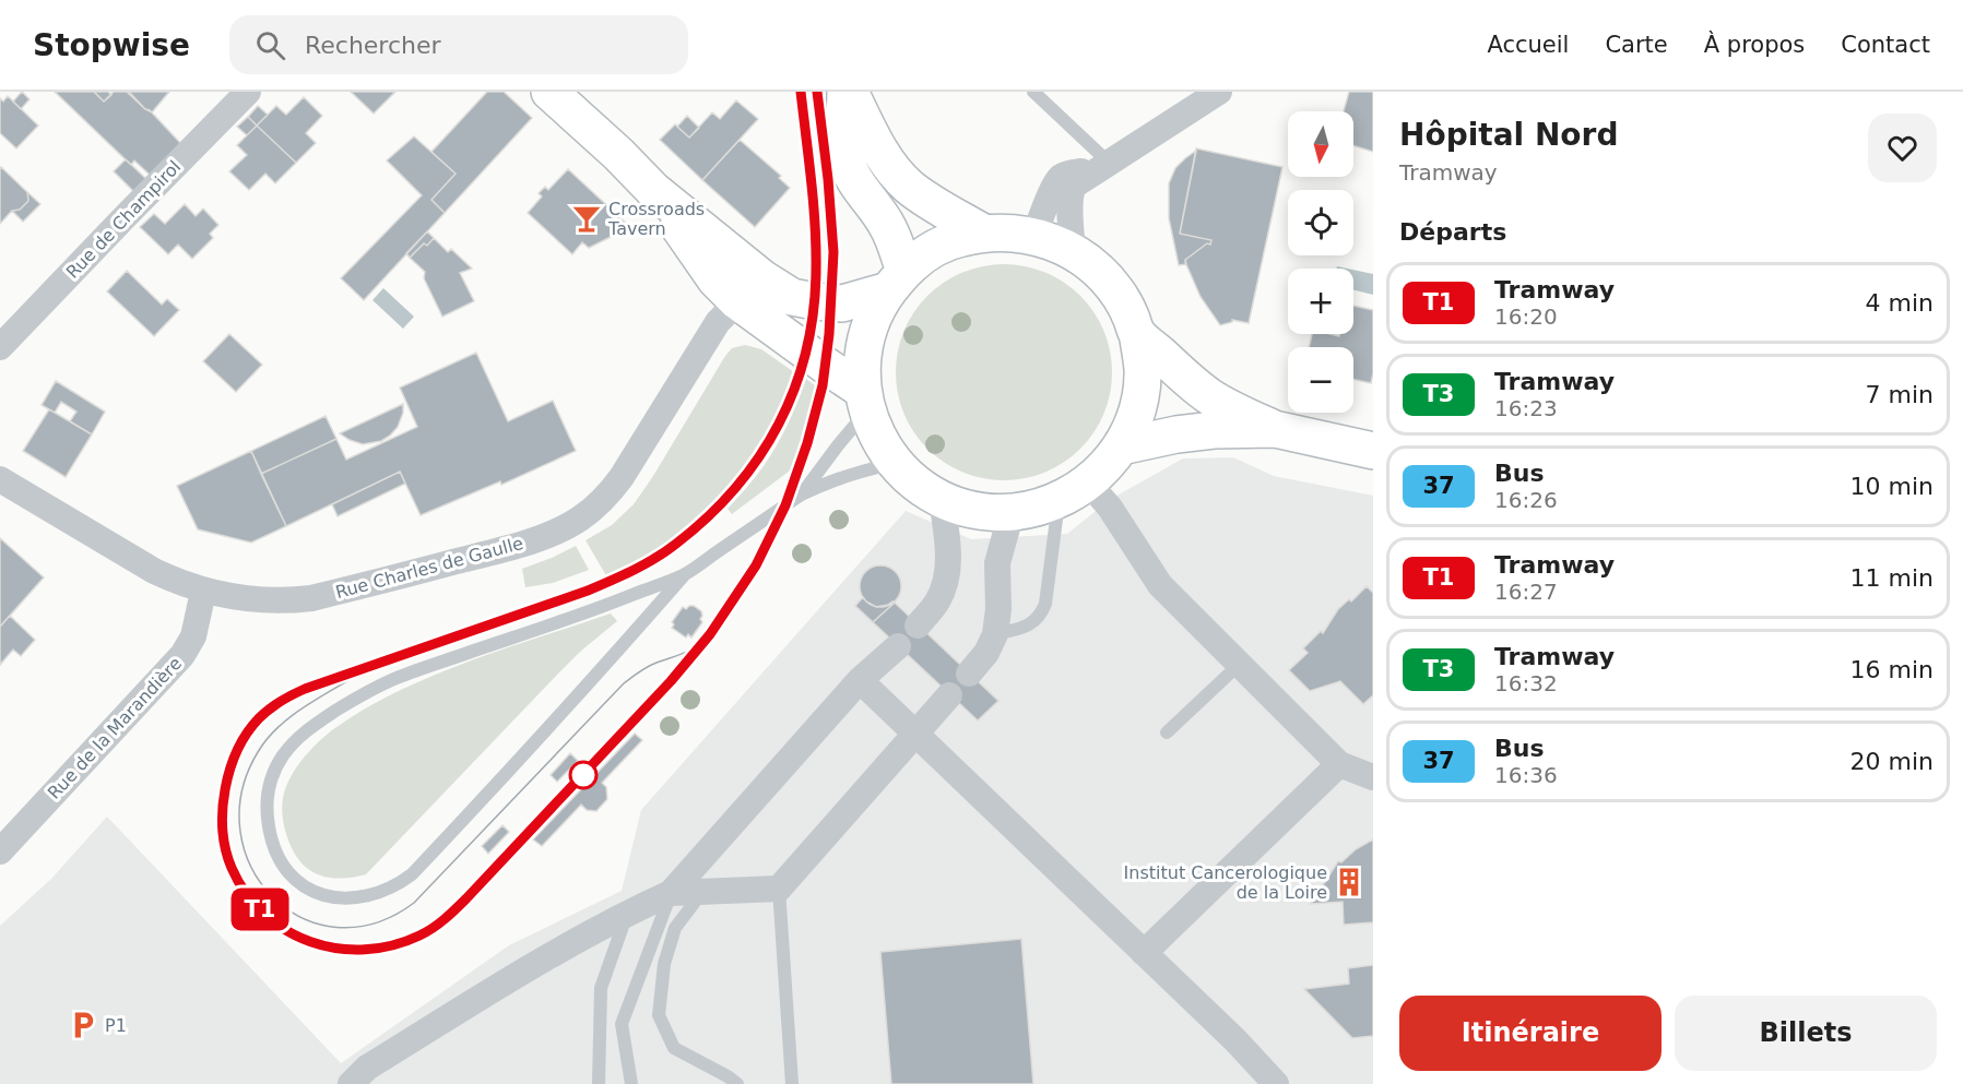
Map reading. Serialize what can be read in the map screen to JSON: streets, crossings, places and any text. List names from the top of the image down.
{
  "streets": {
    "street": ["Rue de Champirol", "Rue Charles de Gaulle", "Rue de la Marandière"]
  },
  "crossings": [
    ["Rue Charles de Gaulle", "Rue de la Marandière"]
  ],
  "places": {
    "bar": ["Crossroads Tavern"],
    "building": ["Institut Cancerologique de la Loire"],
    "parking": ["P1"]
  },
  "lines": ["tram line T1"],
  "north": "bottom",
  "page": {
    "header": "Stopwise",
    "search": "Rechercher",
    "nav": [
      "Accueil",
      "Carte",
      "À propos",
      "Contact"
    ],
    "on_map": "T1",
    "heading": [
      ["Hôpital Nord", "Tramway"],
      "Départs"
    ],
    "map_buttons": ["+", "−"],
    "list": [
      {
        "mark": "T1",
        "name": "Tramway",
        "note": "16:20",
        "value": "4 min"
      },
      {
        "mark": "T3",
        "name": "Tramway",
        "note": "16:23",
        "value": "7 min"
      },
      {
        "mark": "37",
        "name": "Bus",
        "note": "16:26",
        "value": "10 min"
      },
      {
        "mark": "T1",
        "name": "Tramway",
        "note": "16:27",
        "value": "11 min"
      },
      {
        "mark": "T3",
        "name": "Tramway",
        "note": "16:32",
        "value": "16 min"
      },
      {
        "mark": "37",
        "name": "Bus",
        "note": "16:36",
        "value": "20 min"
      }
    ],
    "buttons": ["Itinéraire", "Billets"]
  }
}
